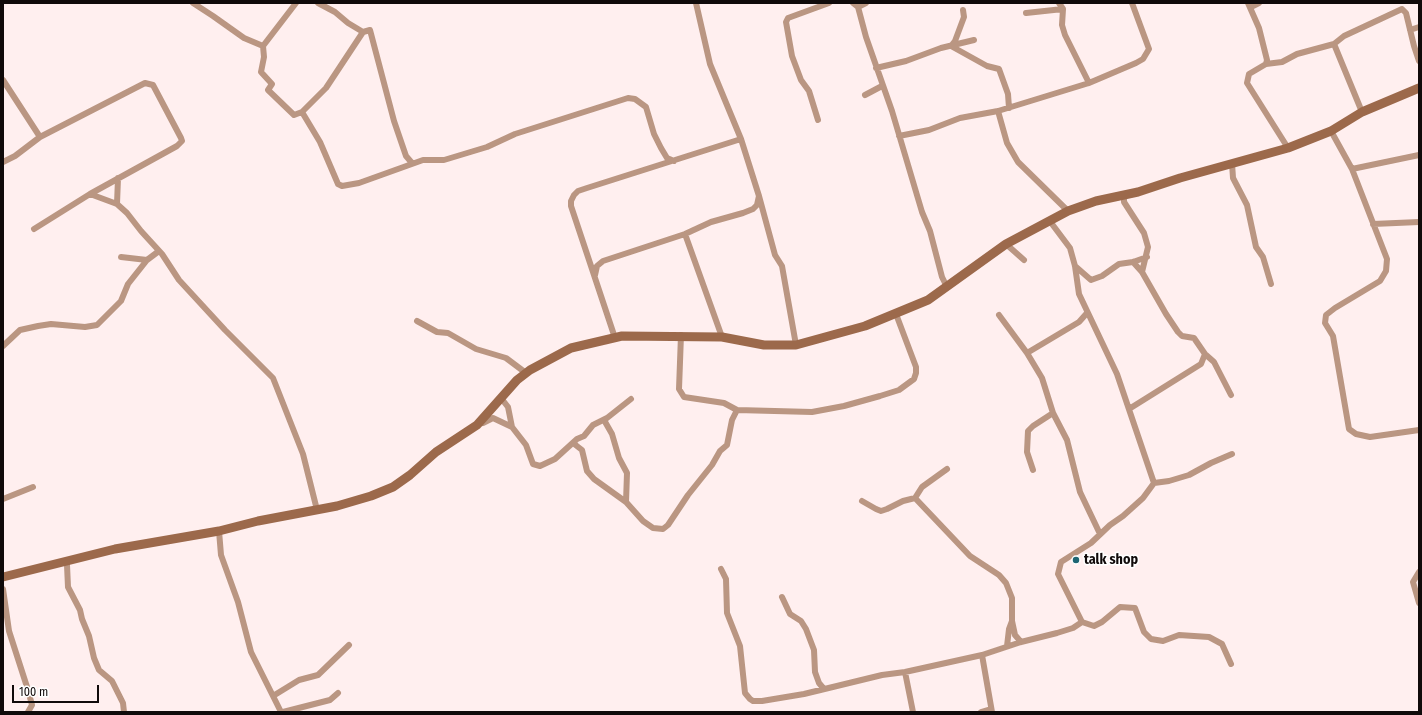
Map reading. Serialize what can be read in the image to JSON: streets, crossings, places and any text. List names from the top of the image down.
{
  "places": ["talk shop"],
  "scale_bar": "100 m"
}
